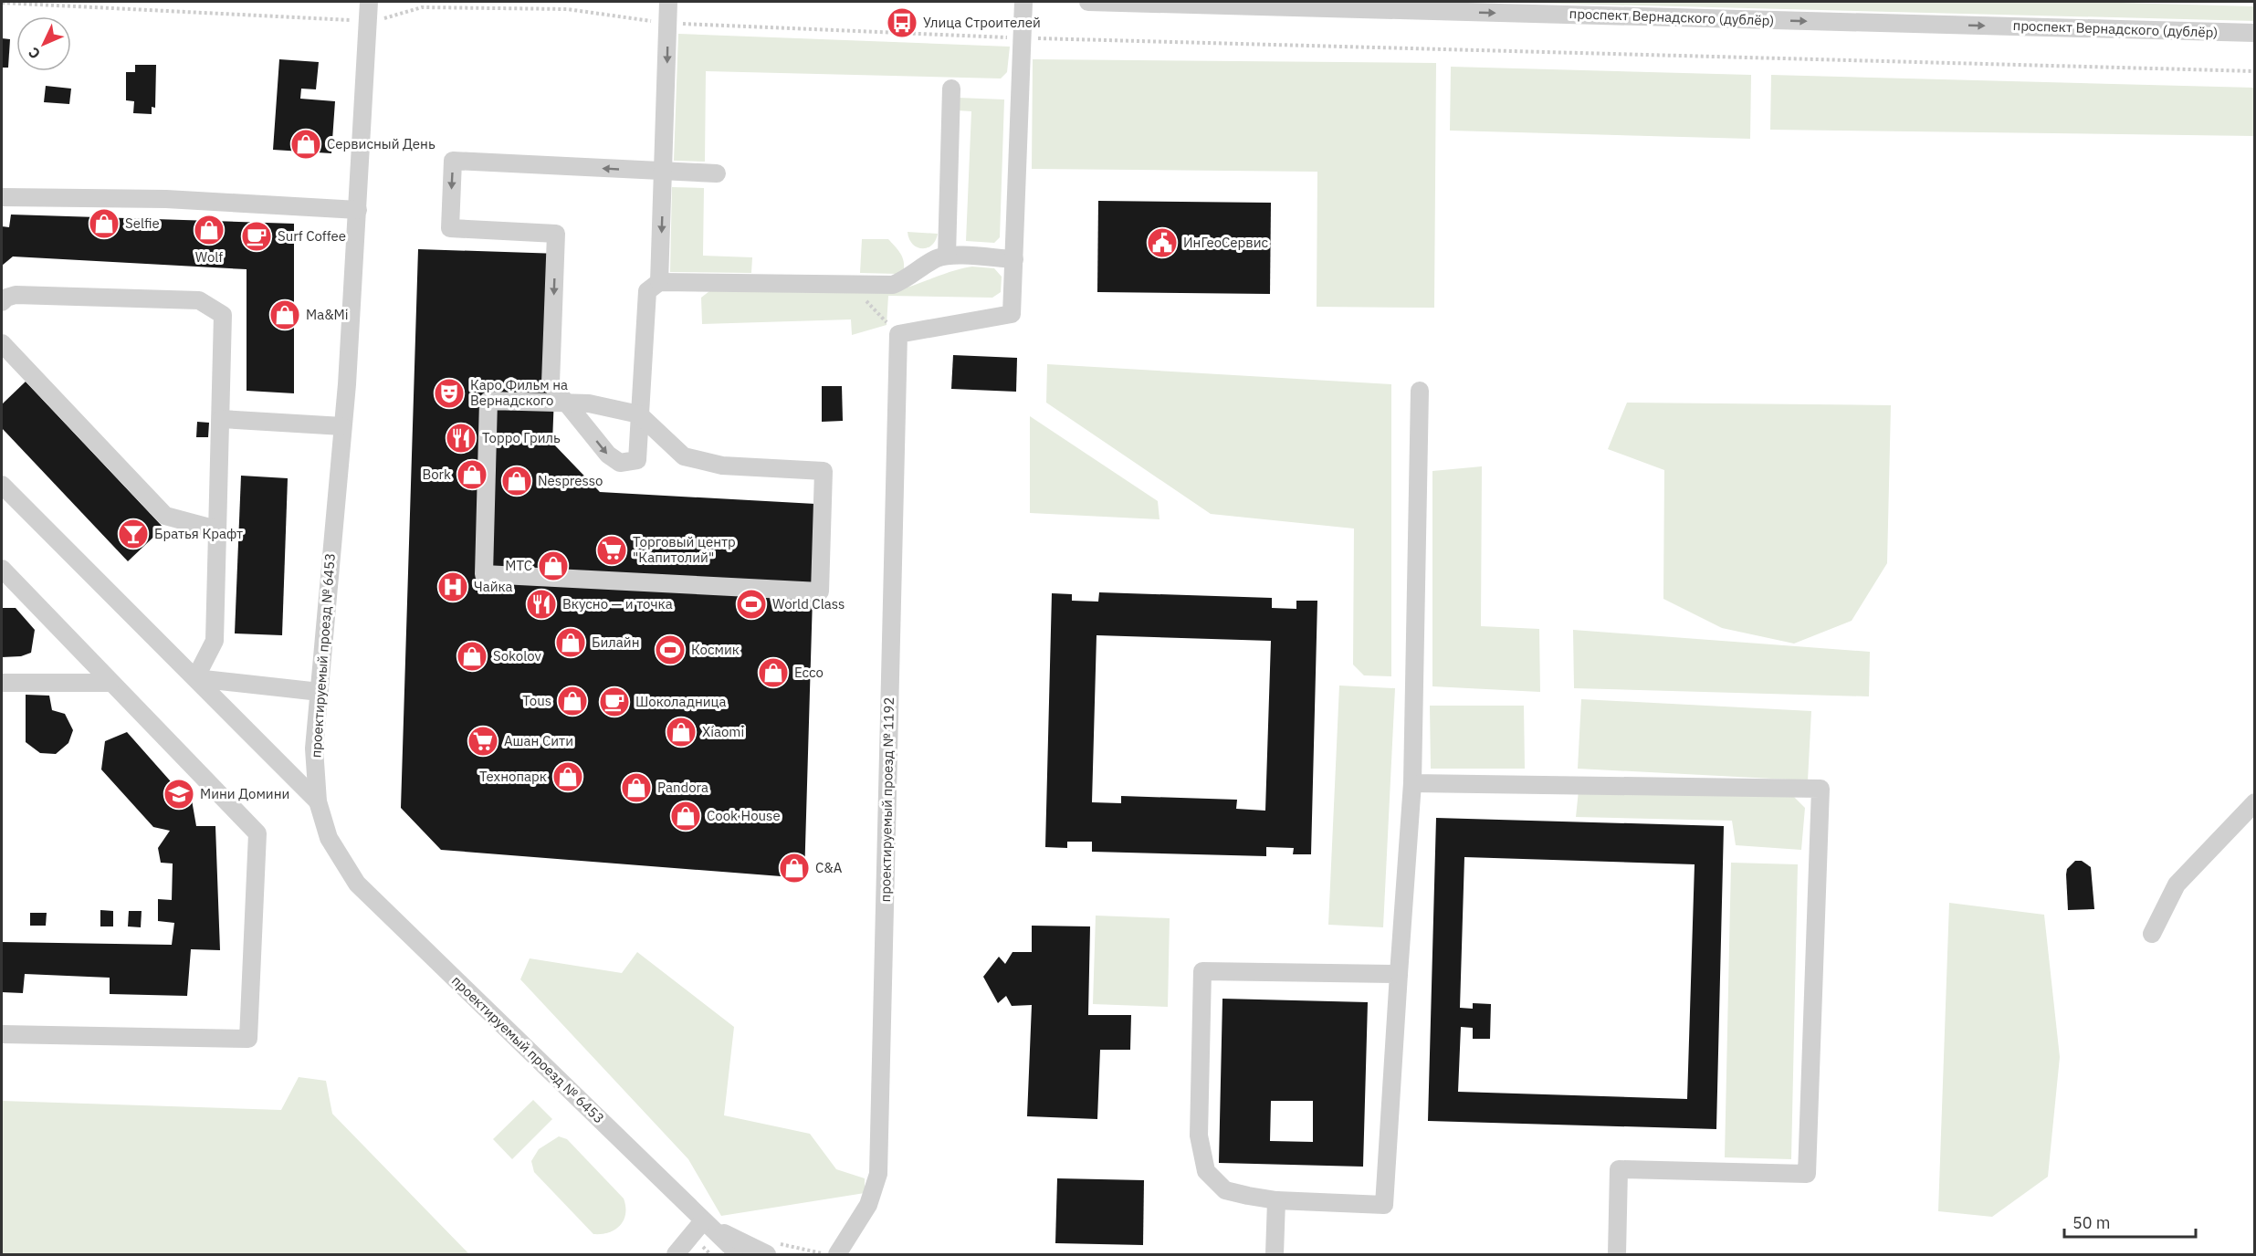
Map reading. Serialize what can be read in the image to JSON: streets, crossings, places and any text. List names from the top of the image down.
{
  "streets": {
    "street": ["проспект Вернадского (дублёр)", "проектируемый проезд № 6453", "проектируемый проезд № 1192"]
  },
  "one_way": ["проспект Вернадского (дублёр)"],
  "places": {
    "bus stop": ["Улица Строителей"],
    "shop": [
      "Сервисный День",
      "Selfie",
      "Wolf",
      "Ma&Mi",
      "Bork",
      "Nespresso",
      "МТС",
      "Билайн",
      "Sokolov",
      "Ecco",
      "Tous",
      "Xiaomi",
      "Технопарк",
      "Pandora",
      "Cook House",
      "C&A"
    ],
    "cafe": ["Surf Coffee", "Шоколадница"],
    "public building": ["ИнГеоСервис"],
    "theatre": ["Каро Фильм на Вернадского"],
    "restaurant": ["Торро Гриль", "Вкусно — и точка"],
    "bar": ["Братья Крафт"],
    "supermarket": ["Торговый центр \"Капитолий\"", "Ашан Сити"],
    "hospital": ["Чайка"],
    "sports": ["World Class", "Космик"],
    "school or university": ["Мини Домини"]
  },
  "scale_bar": "50 m",
  "north": "bottom left"
}
